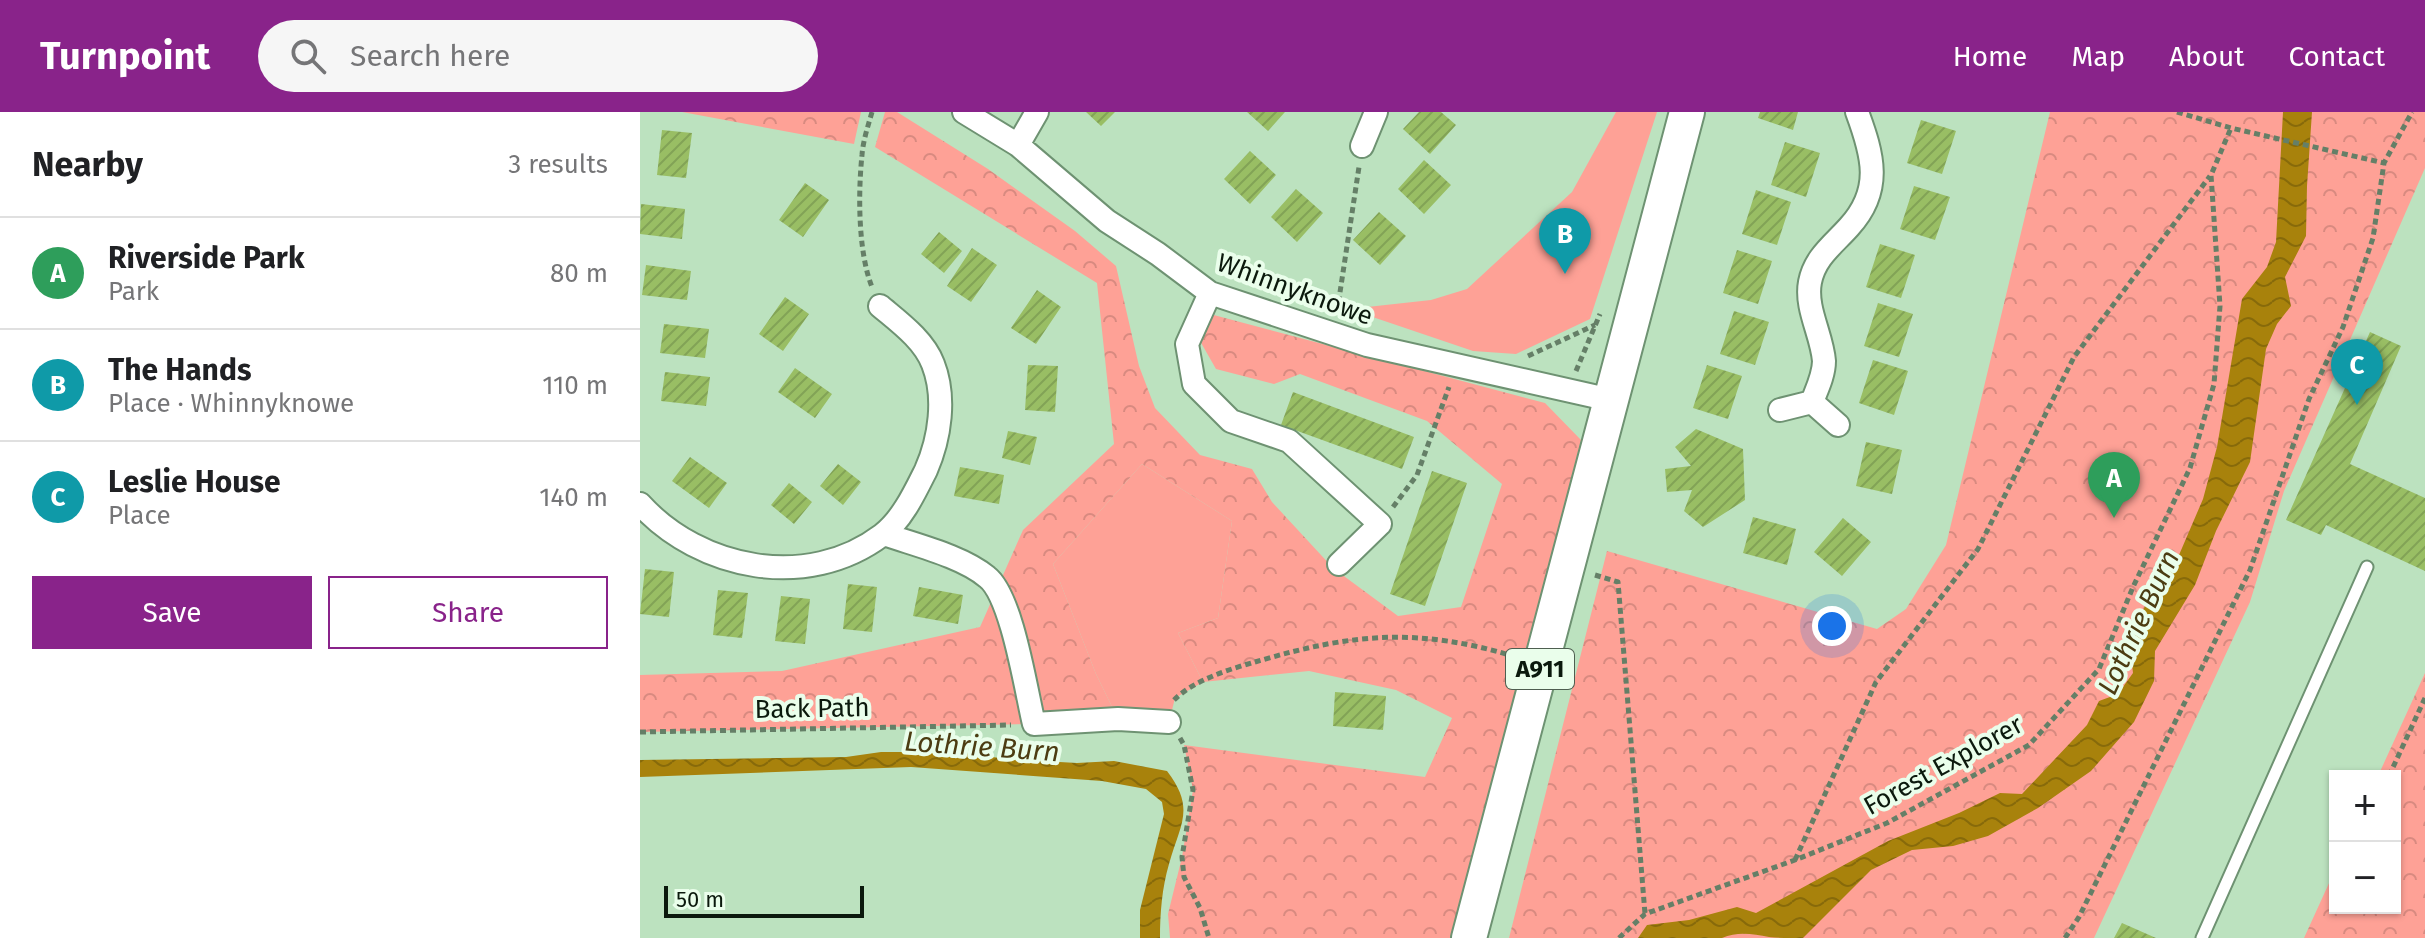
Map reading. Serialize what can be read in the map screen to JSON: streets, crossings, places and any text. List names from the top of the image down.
{
  "streets": {
    "main road": ["A911"],
    "street": ["Whinnyknowe"],
    "path": ["Back Path", "Forest Explorer"]
  },
  "crossings": [
    ["Whinnyknowe", "A911"]
  ],
  "water": ["Lothrie Burn"],
  "scale_bar": "50 m",
  "page": {
    "header": "Turnpoint",
    "search": "Search here",
    "nav": [
      "Home",
      "Map",
      "About",
      "Contact"
    ],
    "heading": ["Nearby", "3 results"],
    "pins": ["B", "C", "A"],
    "list": [
      {
        "mark": "A",
        "name": "Riverside Park",
        "note": "Park",
        "value": "80 m"
      },
      {
        "mark": "B",
        "name": "The Hands",
        "note": "Place · Whinnyknowe",
        "value": "110 m"
      },
      {
        "mark": "C",
        "name": "Leslie House",
        "note": "Place",
        "value": "140 m"
      }
    ],
    "buttons": ["Save", "Share"],
    "map_buttons": ["+", "−"],
    "scale": "50 m"
  }
}
